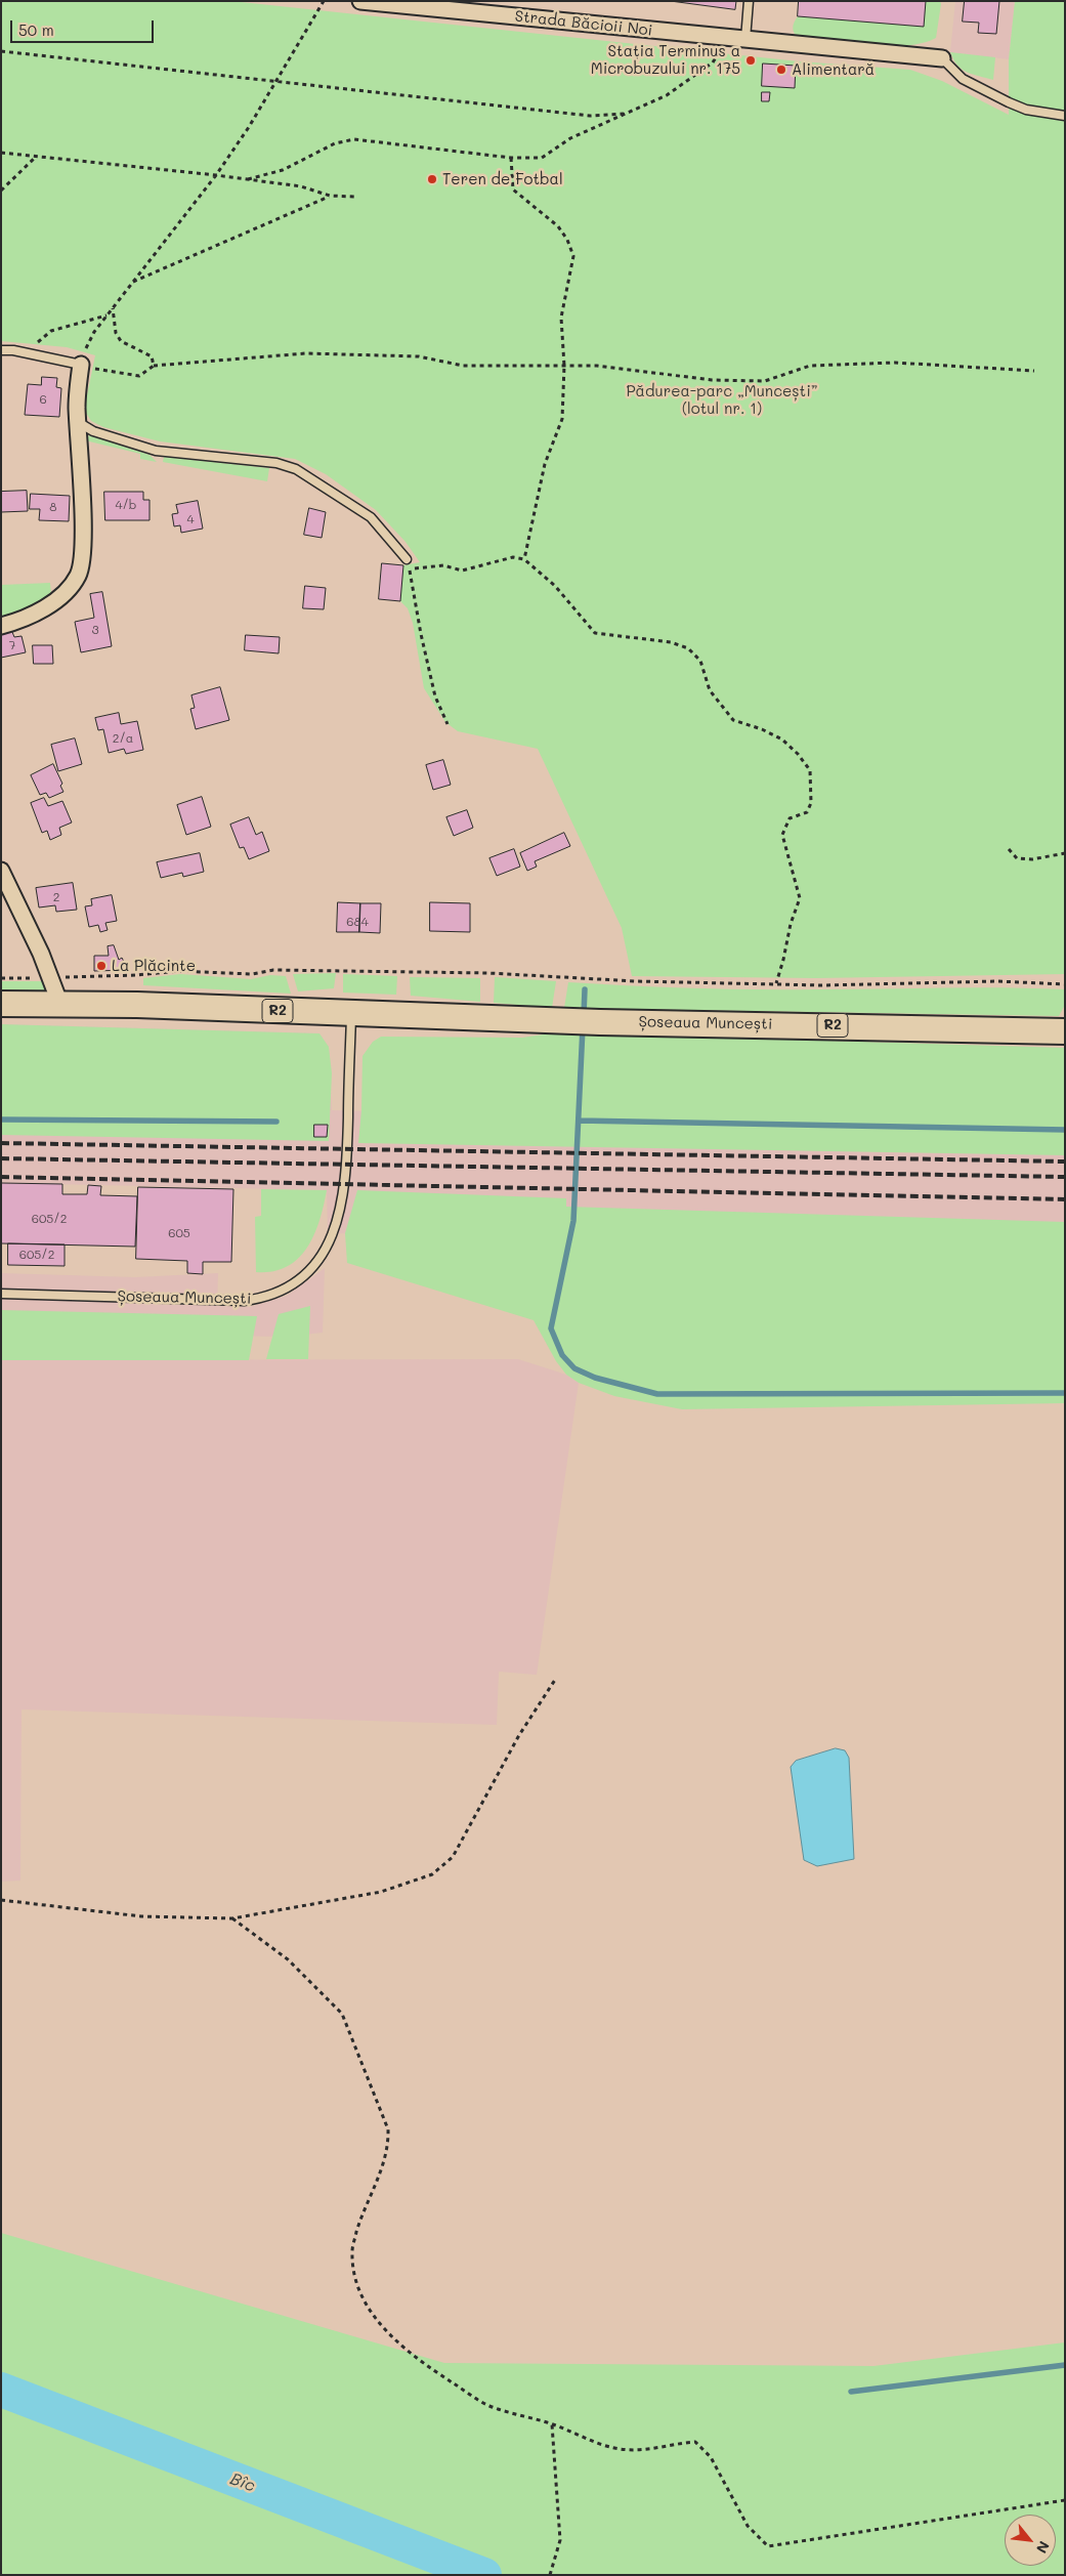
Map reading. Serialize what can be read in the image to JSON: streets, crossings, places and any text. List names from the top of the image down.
{
  "streets": {
    "main road": ["R2", "Șoseaua Muncești"],
    "street": ["Strada Băcioii Noi"]
  },
  "water": ["Bîc"],
  "parks": ["Pădurea-parc „Muncești” (lotul nr. 1)"],
  "places": [
    "Stația Terminus a Microbuzului nr. 175",
    "Alimentară",
    "Teren de Fotbal",
    "La Plăcinte"
  ],
  "house_numbers": [
    "6",
    "4/b",
    "8",
    "4",
    "3",
    "7",
    "2/a",
    "2",
    "684",
    "605/2",
    "605",
    "605/2"
  ],
  "scale_bar": "50 m",
  "north": "bottom right"
}
